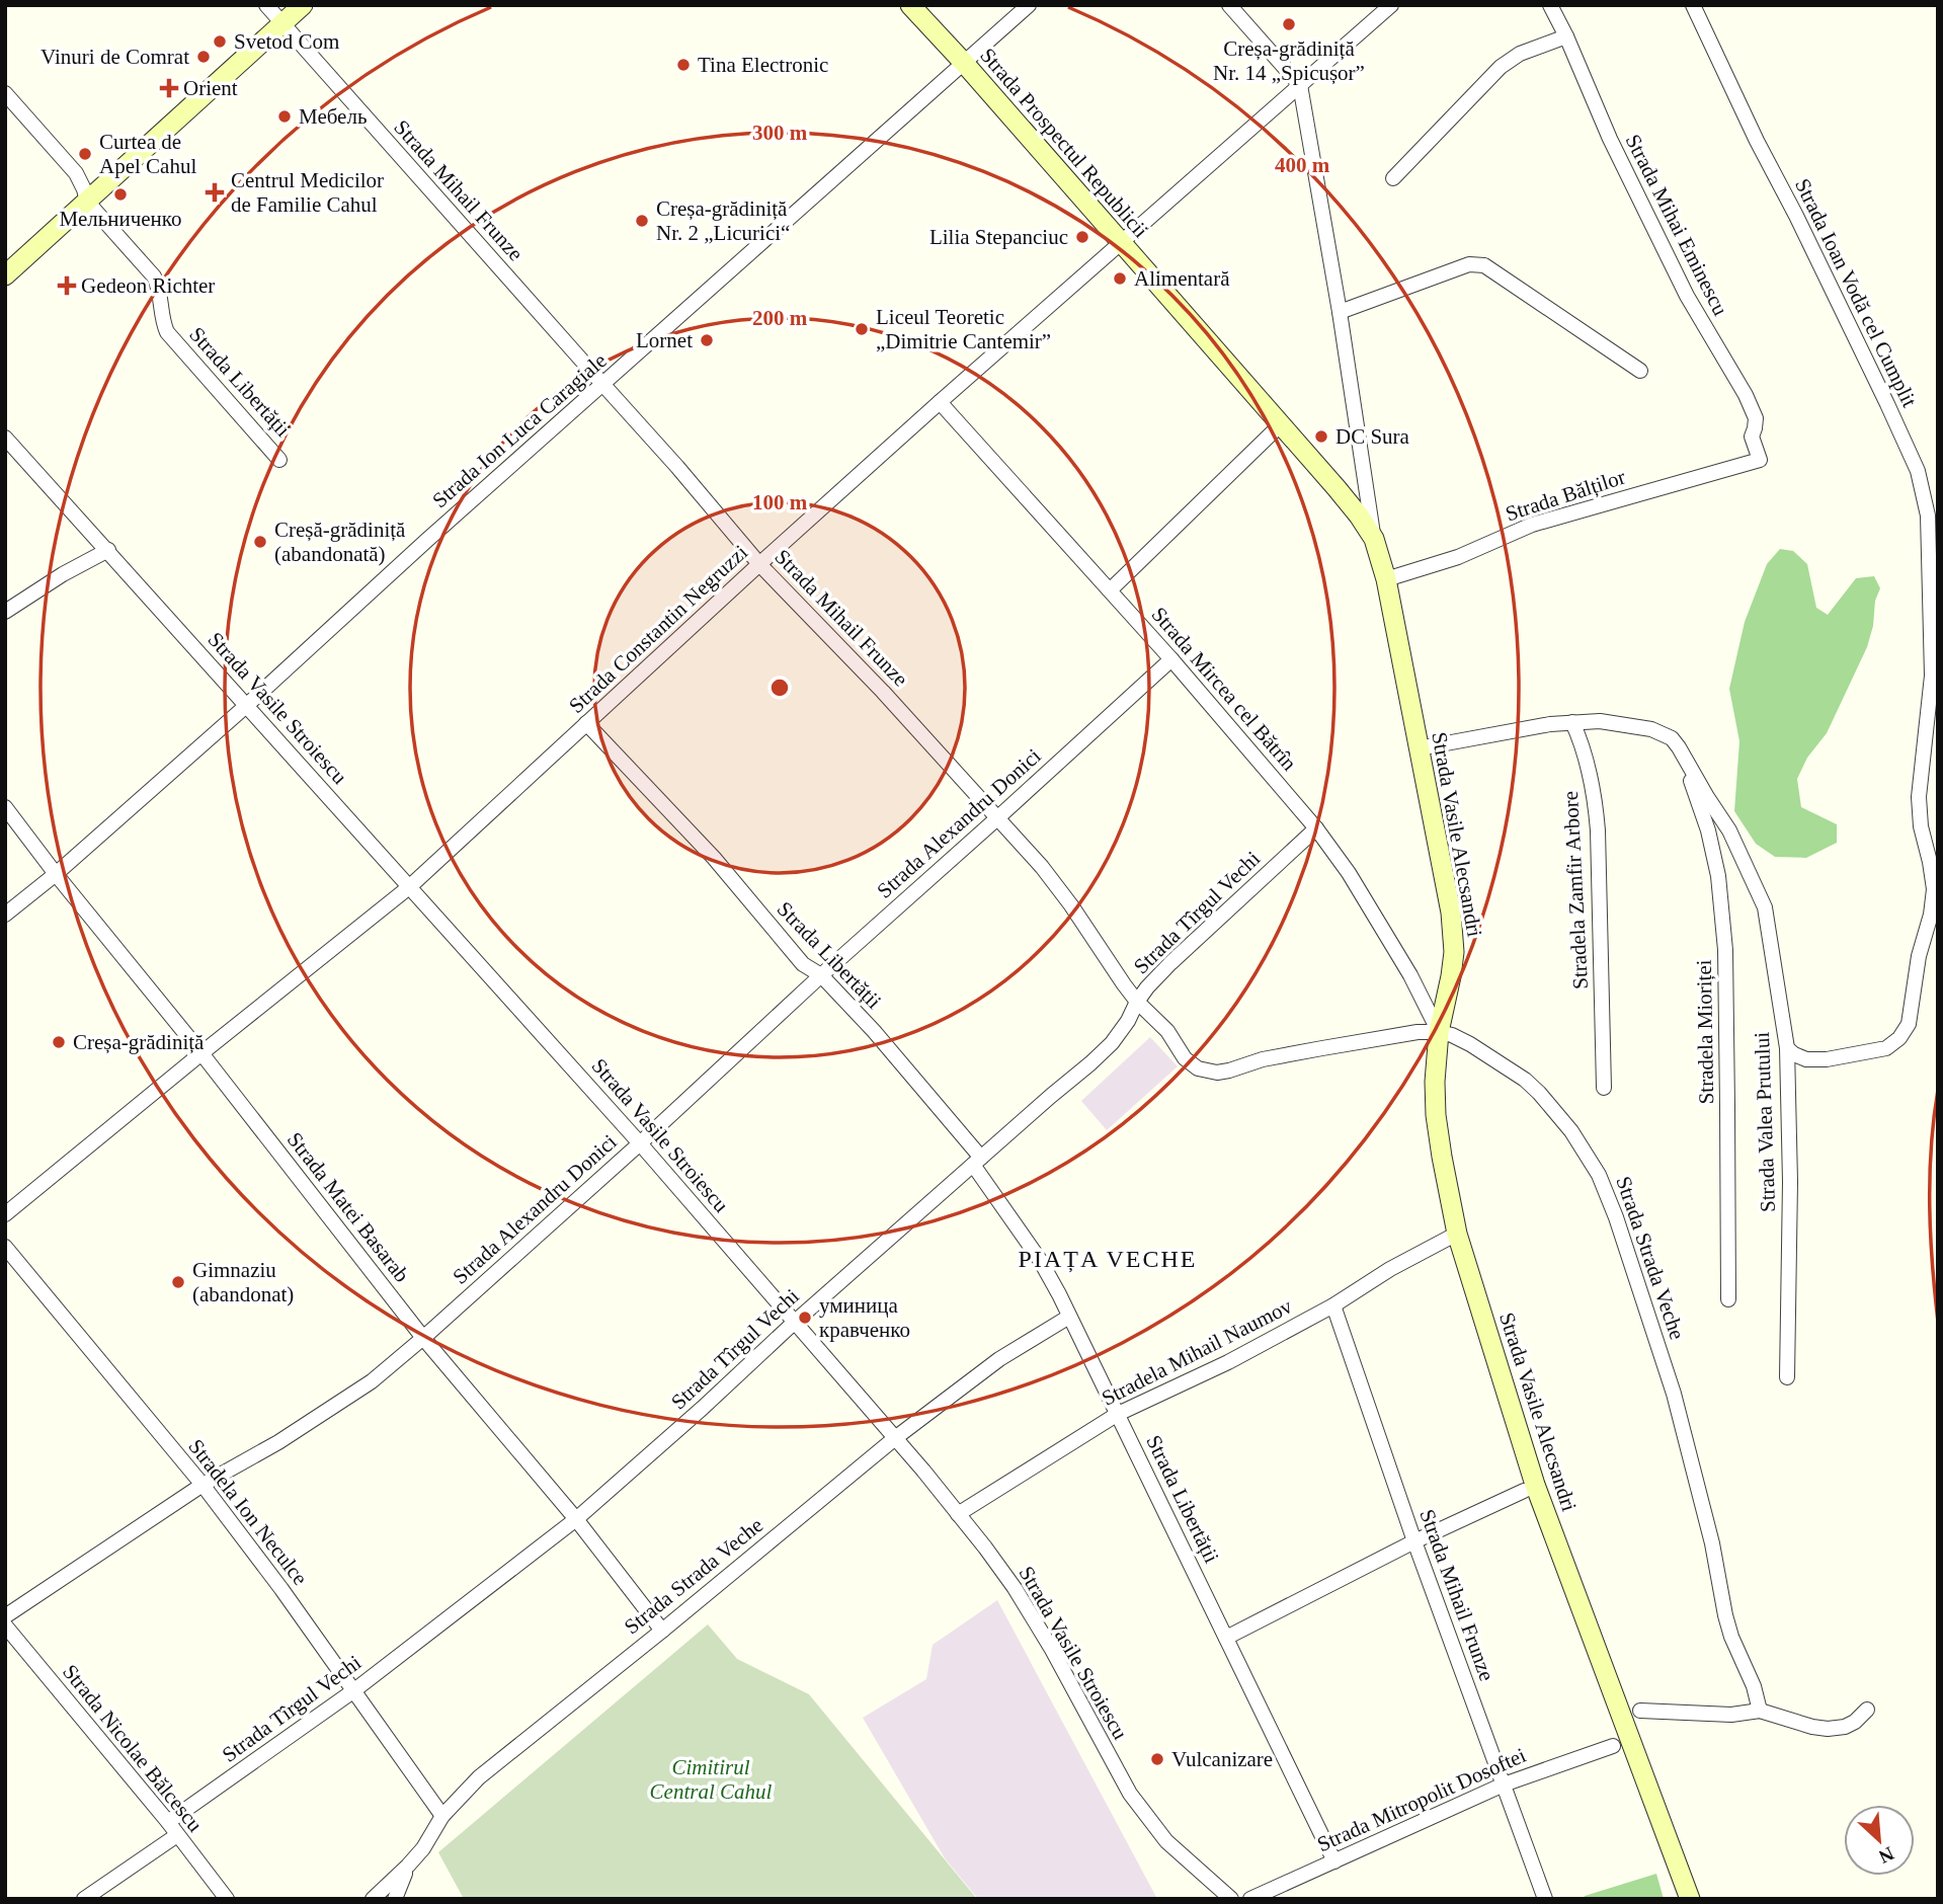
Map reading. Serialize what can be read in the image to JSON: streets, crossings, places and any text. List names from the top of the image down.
{
  "streets": {
    "main road": ["Strada Prospectul Republicii", "Strada Vasile Alecsandri"],
    "street": [
      "Strada Mihail Frunze",
      "Strada Mihai Eminescu",
      "Strada Ioan Vodă cel Cumplit",
      "Strada Libertății",
      "Strada Ion Luca Caragiale",
      "Strada Bălților",
      "Strada Constantin Negruzzi",
      "Strada Mircea cel Bătrîn",
      "Strada Vasile Stroiescu",
      "Strada Alexandru Donici",
      "Stradela Zamfir Arbore",
      "Strada Tîrgul Vechi",
      "Stradela Mioriței",
      "Strada Valea Prutului",
      "Strada Matei Basarab",
      "Strada Strada Veche",
      "Stradela Mihail Naumov",
      "Stradela Ion Neculce",
      "Strada Nicolae Bălcescu",
      "Strada Mitropolit Dosoftei"
    ]
  },
  "crossings": [
    ["Strada Prospectul Republicii", "Strada Ion Luca Caragiale"],
    ["Strada Prospectul Republicii", "Strada Constantin Negruzzi"],
    ["Strada Prospectul Republicii", "Strada Vasile Alecsandri"],
    ["Strada Mihail Frunze", "Strada Ion Luca Caragiale"],
    ["Strada Mihail Frunze", "Strada Constantin Negruzzi"],
    ["Strada Mihail Frunze", "Strada Alexandru Donici"],
    ["Strada Mihail Frunze", "Strada Tîrgul Vechi"],
    ["Strada Mihail Frunze", "Strada Strada Veche"],
    ["Strada Mihail Frunze", "Stradela Mihail Naumov"],
    ["Strada Mihail Frunze", "Strada Mitropolit Dosoftei"],
    ["Strada Mihai Eminescu", "Strada Bălților"],
    ["Strada Ioan Vodă cel Cumplit", "Strada Valea Prutului"],
    ["Strada Libertății", "Strada Constantin Negruzzi"],
    ["Strada Libertății", "Strada Alexandru Donici"],
    ["Strada Libertății", "Strada Tîrgul Vechi"],
    ["Strada Libertății", "Strada Strada Veche"],
    ["Strada Libertății", "Stradela Mihail Naumov"],
    ["Strada Libertății", "Strada Mitropolit Dosoftei"],
    ["Strada Ion Luca Caragiale", "Strada Vasile Stroiescu"],
    ["Strada Ion Luca Caragiale", "Strada Matei Basarab"],
    ["Strada Bălților", "Strada Vasile Alecsandri"],
    ["Strada Constantin Negruzzi", "Strada Mircea cel Bătrîn"],
    ["Strada Constantin Negruzzi", "Strada Vasile Stroiescu"],
    ["Strada Constantin Negruzzi", "Strada Vasile Alecsandri"],
    ["Strada Constantin Negruzzi", "Strada Matei Basarab"],
    ["Strada Mircea cel Bătrîn", "Strada Alexandru Donici"],
    ["Strada Mircea cel Bătrîn", "Strada Vasile Alecsandri"],
    ["Strada Mircea cel Bătrîn", "Strada Tîrgul Vechi"],
    ["Strada Mircea cel Bătrîn", "Strada Strada Veche"],
    ["Strada Vasile Stroiescu", "Strada Alexandru Donici"],
    ["Strada Vasile Stroiescu", "Strada Tîrgul Vechi"],
    ["Strada Vasile Stroiescu", "Strada Strada Veche"],
    ["Strada Vasile Stroiescu", "Stradela Mihail Naumov"],
    ["Strada Alexandru Donici", "Strada Matei Basarab"],
    ["Strada Alexandru Donici", "Stradela Ion Neculce"],
    ["Strada Vasile Alecsandri", "Strada Strada Veche"],
    ["Strada Vasile Alecsandri", "Stradela Mihail Naumov"],
    ["Stradela Zamfir Arbore", "Strada Valea Prutului"],
    ["Strada Tîrgul Vechi", "Strada Matei Basarab"],
    ["Strada Tîrgul Vechi", "Stradela Ion Neculce"],
    ["Strada Tîrgul Vechi", "Strada Nicolae Bălcescu"],
    ["Stradela Mioriței", "Strada Valea Prutului"],
    ["Strada Matei Basarab", "Strada Strada Veche"],
    ["Strada Strada Veche", "Stradela Ion Neculce"]
  ],
  "districts": ["PIAȚA VECHE"],
  "parks": ["Cimitirul Central Cahul"],
  "places": {
    "other": [
      "Creșa-grădiniță Nr. 14 „Spicușor”",
      "Svetod Com",
      "Vinuri de Comrat",
      "Tina Electronic",
      "Мебель",
      "Curtea de Apel Cahul",
      "Мельниченко",
      "Creșa-grădiniță Nr. 2 „Licurici“",
      "Lilia Stepanciuc",
      "Alimentară",
      "Liceul Teoretic „Dimitrie Cantemir”",
      "Lornet",
      "DC Sura",
      "Creșă-grădiniță (abandonată)",
      "Creșa-grădiniță",
      "Gimnaziu (abandonat)",
      "уминица кравченко",
      "Vulcanizare"
    ],
    "health": ["Orient", "Centrul Medicilor de Familie Cahul", "Gedeon Richter"]
  },
  "north": "bottom right",
  "rings": [
    "300 m",
    "400 m",
    "200 m",
    "100 m"
  ]
}
